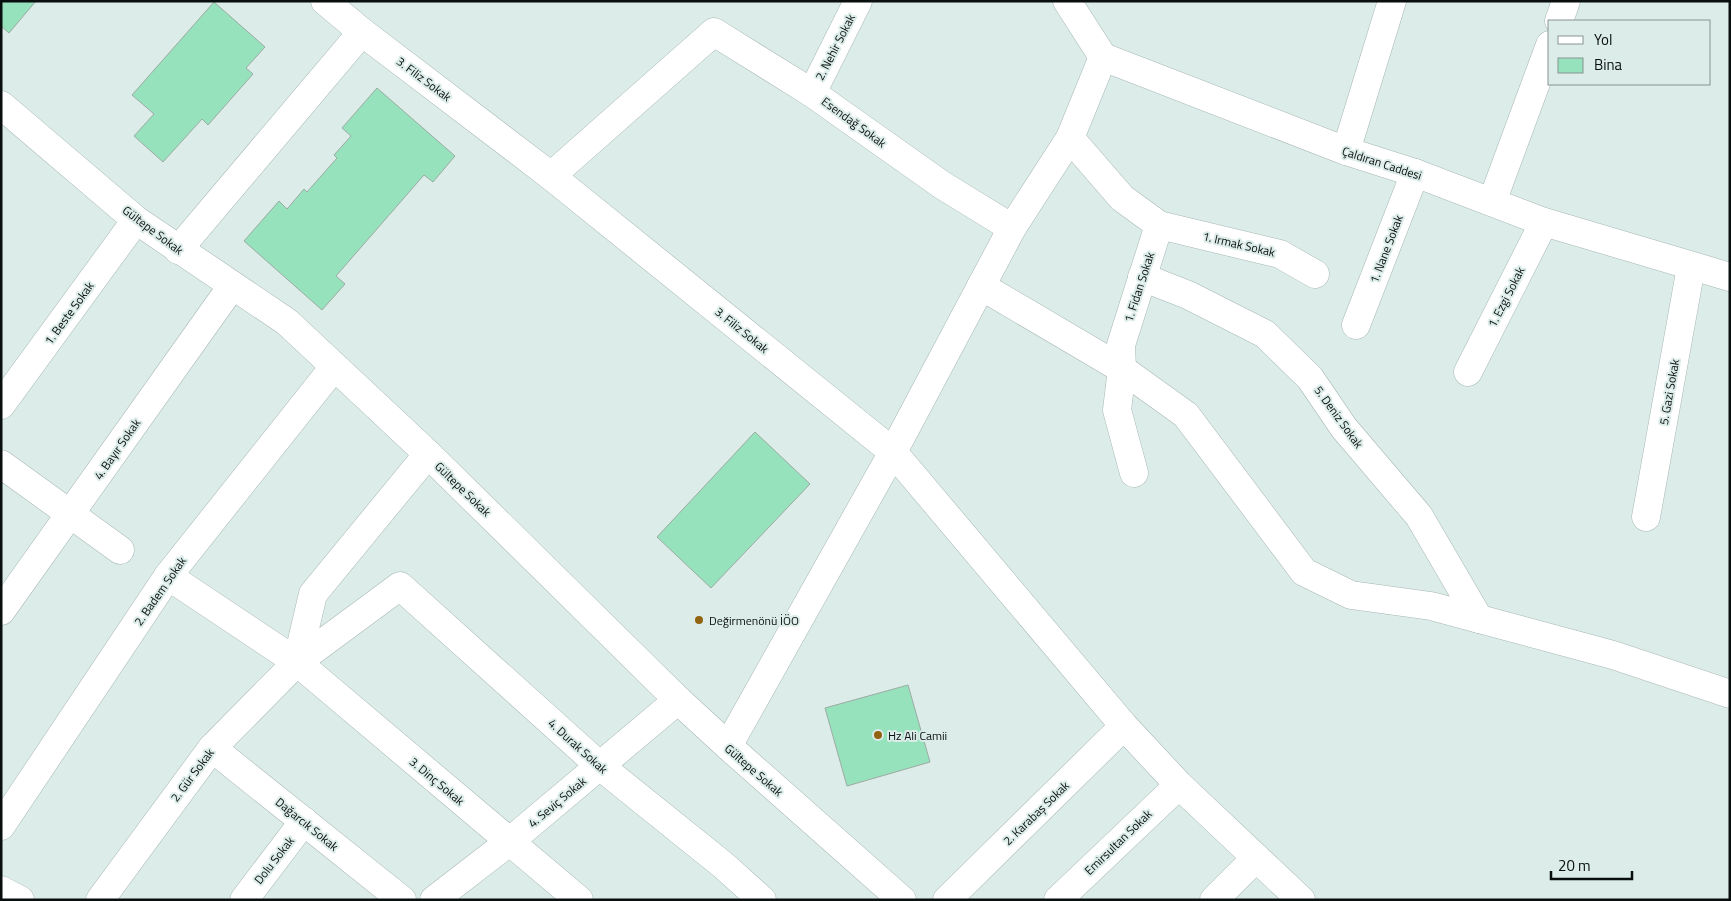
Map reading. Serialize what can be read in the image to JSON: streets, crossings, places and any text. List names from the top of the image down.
{
  "streets": {
    "street": [
      "2. Nehir Sokak",
      "3. Filiz Sokak",
      "Esendağ Sokak",
      "Çaldıran Caddesi",
      "Gültepe Sokak",
      "1. Irmak Sokak",
      "1. Nane Sokak",
      "1. Fidan Sokak",
      "1. Ezgi Sokak",
      "1. Beste Sokak",
      "5. Gazi Sokak",
      "5. Deniz Sokak",
      "4. Bayır Sokak",
      "2. Badem Sokak",
      "4. Durak Sokak",
      "2. Gür Sokak",
      "3. Dinç Sokak",
      "4. Seviç Sokak",
      "2. Karabaş Sokak",
      "Dağarcık Sokak",
      "Emirsultan Sokak",
      "Dolu Sokak"
    ]
  },
  "crossings": [
    ["2. Nehir Sokak", "Esendağ Sokak"],
    ["3. Filiz Sokak", "Esendağ Sokak"],
    ["3. Filiz Sokak", "2. Karabaş Sokak"],
    ["3. Filiz Sokak", "Emirsultan Sokak"],
    ["Çaldıran Caddesi", "1. Nane Sokak"],
    ["Çaldıran Caddesi", "1. Ezgi Sokak"],
    ["Çaldıran Caddesi", "5. Gazi Sokak"],
    ["Gültepe Sokak", "1. Beste Sokak"],
    ["Gültepe Sokak", "4. Bayır Sokak"],
    ["Gültepe Sokak", "2. Badem Sokak"],
    ["Gültepe Sokak", "4. Seviç Sokak"],
    ["1. Irmak Sokak", "1. Fidan Sokak"],
    ["1. Fidan Sokak", "5. Deniz Sokak"],
    ["2. Badem Sokak", "3. Dinç Sokak"],
    ["4. Durak Sokak", "2. Gür Sokak"],
    ["4. Durak Sokak", "4. Seviç Sokak"],
    ["2. Gür Sokak", "3. Dinç Sokak"],
    ["2. Gür Sokak", "Dağarcık Sokak"],
    ["3. Dinç Sokak", "4. Seviç Sokak"],
    ["Dağarcık Sokak", "Dolu Sokak"]
  ],
  "places": ["Değirmenönü İÖO", "Hz Ali Camii"],
  "legend": ["Yol", "Bina"],
  "scale_bar": "20 m"
}
